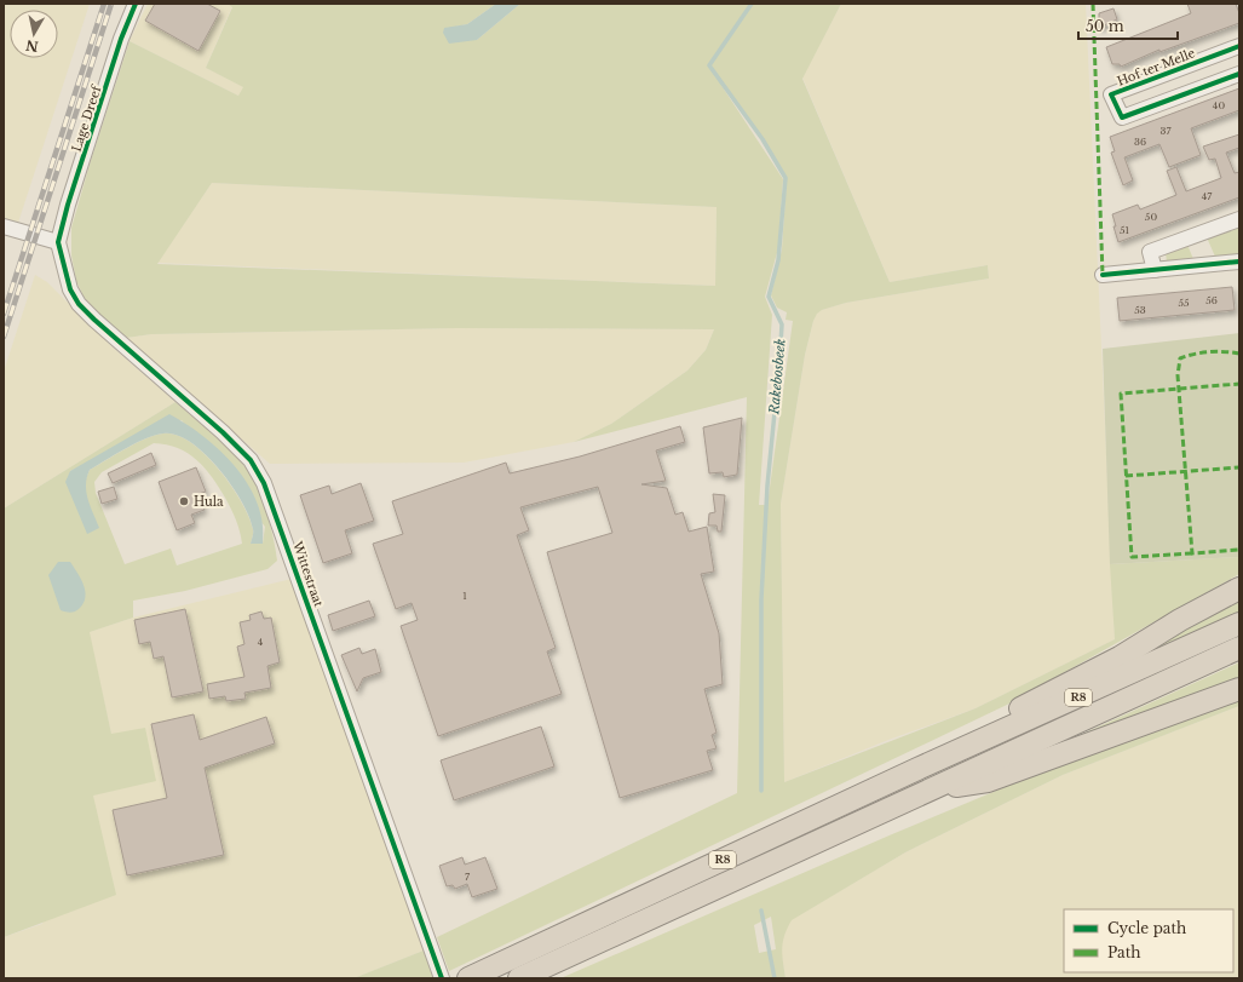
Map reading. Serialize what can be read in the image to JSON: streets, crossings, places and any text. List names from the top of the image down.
{
  "streets": {
    "highway": ["R8"],
    "street": ["Hof ter Melle", "Lage Dreef", "Wittestraat"]
  },
  "crossings": [
    ["Lage Dreef", "Wittestraat"]
  ],
  "water": ["Rakebosbeek"],
  "places": ["Hula"],
  "house_numbers": [
    "40",
    "37",
    "36",
    "47",
    "50",
    "51",
    "56",
    "55",
    "53",
    "1",
    "4",
    "7"
  ],
  "legend": ["Cycle path", "Path"],
  "scale_bar": "50 m",
  "north": "bottom"
}
